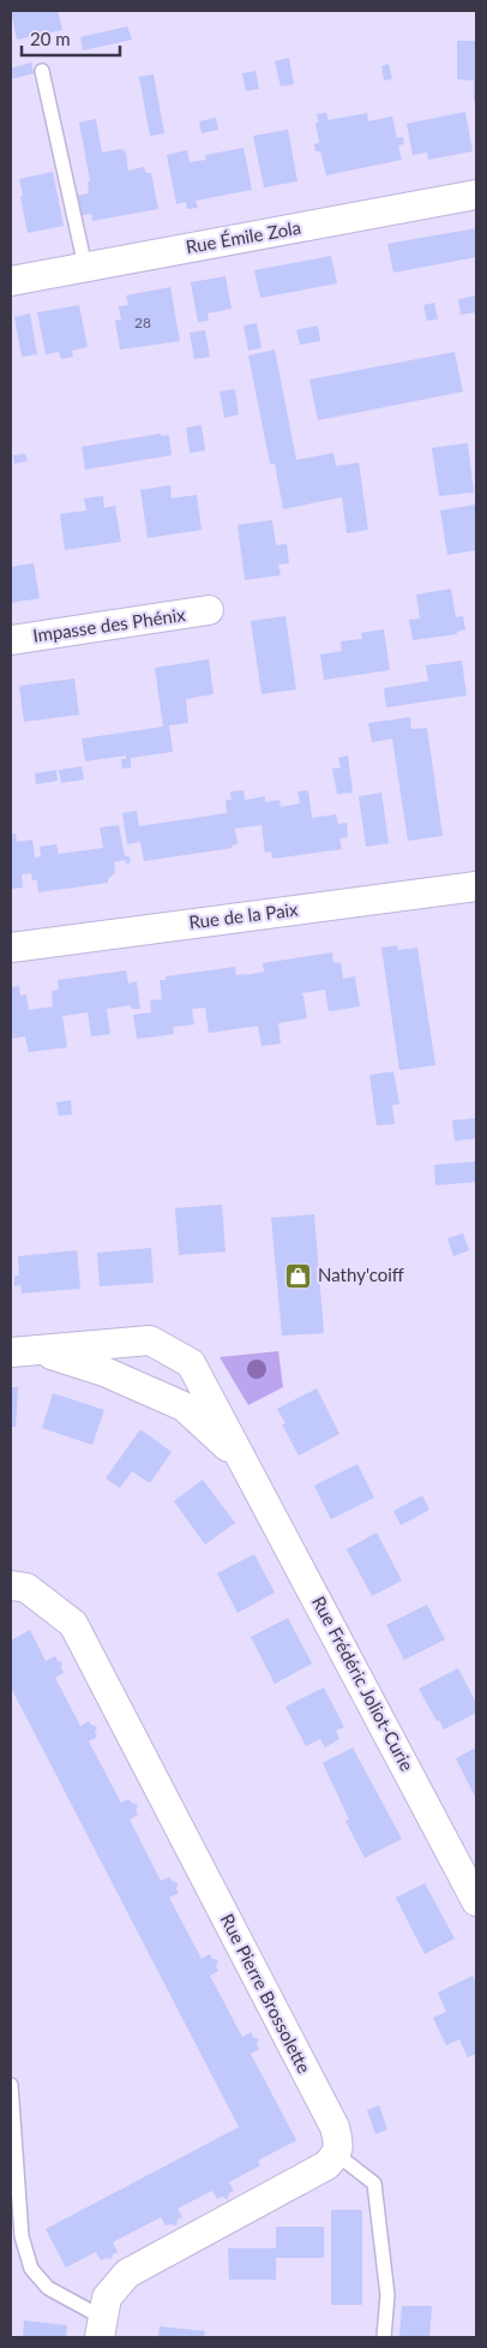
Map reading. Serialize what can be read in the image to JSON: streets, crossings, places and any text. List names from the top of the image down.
{
  "streets": {
    "street": [
      "Rue Émile Zola",
      "Impasse des Phénix",
      "Rue de la Paix",
      "Rue Frédéric Joliot-Curie",
      "Rue Pierre Brossolette"
    ]
  },
  "places": {
    "shop": ["Nathy'coiff"]
  },
  "house_numbers": ["28"],
  "scale_bar": "20 m"
}
